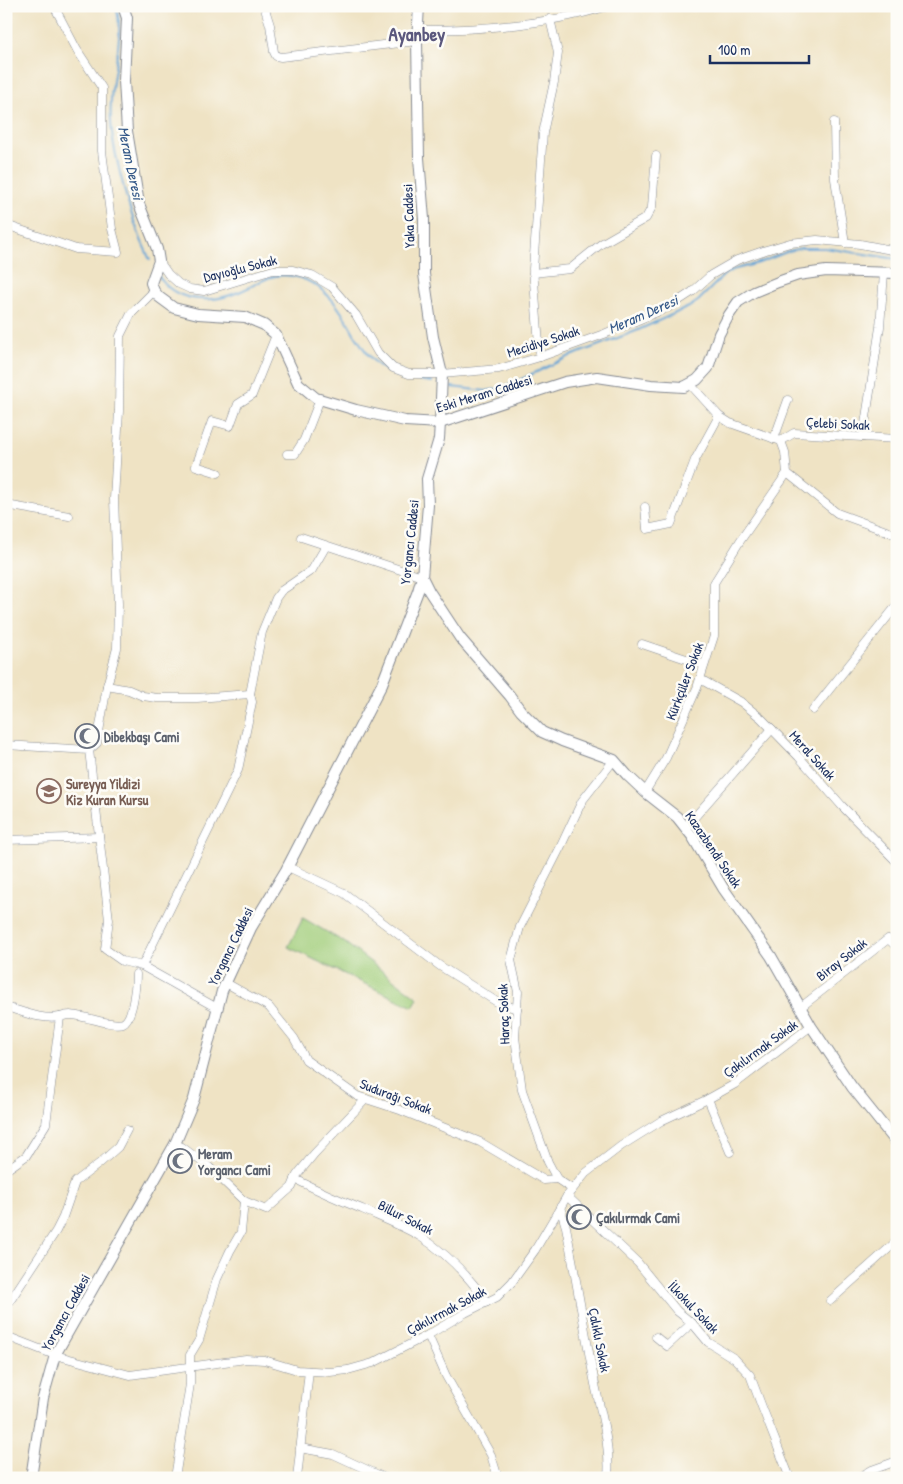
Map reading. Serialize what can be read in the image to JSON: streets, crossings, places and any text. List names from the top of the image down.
{
  "streets": {
    "street": [
      "Yaka Caddesi",
      "Dayıoğlu Sokak",
      "Mecidiye Sokak",
      "Eski Meram Caddesi",
      "Çelebi Sokak",
      "Yorgancı Caddesi",
      "Kürkçüler Sokak",
      "Meral Sokak",
      "Kazazbendi Sokak",
      "Biray Sokak",
      "Haraç Sokak",
      "Çakılırmak Sokak",
      "Sudurağı Sokak",
      "Billur Sokak",
      "İlkokul Sokak",
      "Çalıklı Sokak"
    ]
  },
  "crossings": [
    ["Yaka Caddesi", "Dayıoğlu Sokak"],
    ["Yaka Caddesi", "Mecidiye Sokak"],
    ["Yaka Caddesi", "Eski Meram Caddesi"],
    ["Yaka Caddesi", "Yorgancı Caddesi"],
    ["Dayıoğlu Sokak", "Mecidiye Sokak"],
    ["Eski Meram Caddesi", "Yorgancı Caddesi"],
    ["Yorgancı Caddesi", "Kazazbendi Sokak"],
    ["Yorgancı Caddesi", "Çakılırmak Sokak"],
    ["Yorgancı Caddesi", "Sudurağı Sokak"],
    ["Kürkçüler Sokak", "Meral Sokak"],
    ["Kürkçüler Sokak", "Kazazbendi Sokak"],
    ["Kazazbendi Sokak", "Biray Sokak"],
    ["Kazazbendi Sokak", "Haraç Sokak"],
    ["Kazazbendi Sokak", "Çakılırmak Sokak"],
    ["Haraç Sokak", "Sudurağı Sokak"],
    ["Çakılırmak Sokak", "Billur Sokak"],
    ["Çakılırmak Sokak", "İlkokul Sokak"],
    ["Çakılırmak Sokak", "Çalıklı Sokak"]
  ],
  "districts": ["Ayanbey"],
  "water": ["Meram Deresi"],
  "places": {
    "mosque": ["Dibekbaşı Cami", "Meram Yorgancı Cami", "Çakılırmak Cami"],
    "school or university": ["Sureyya Yildizi Kiz Kuran Kursu"]
  },
  "scale_bar": "100 m"
}
